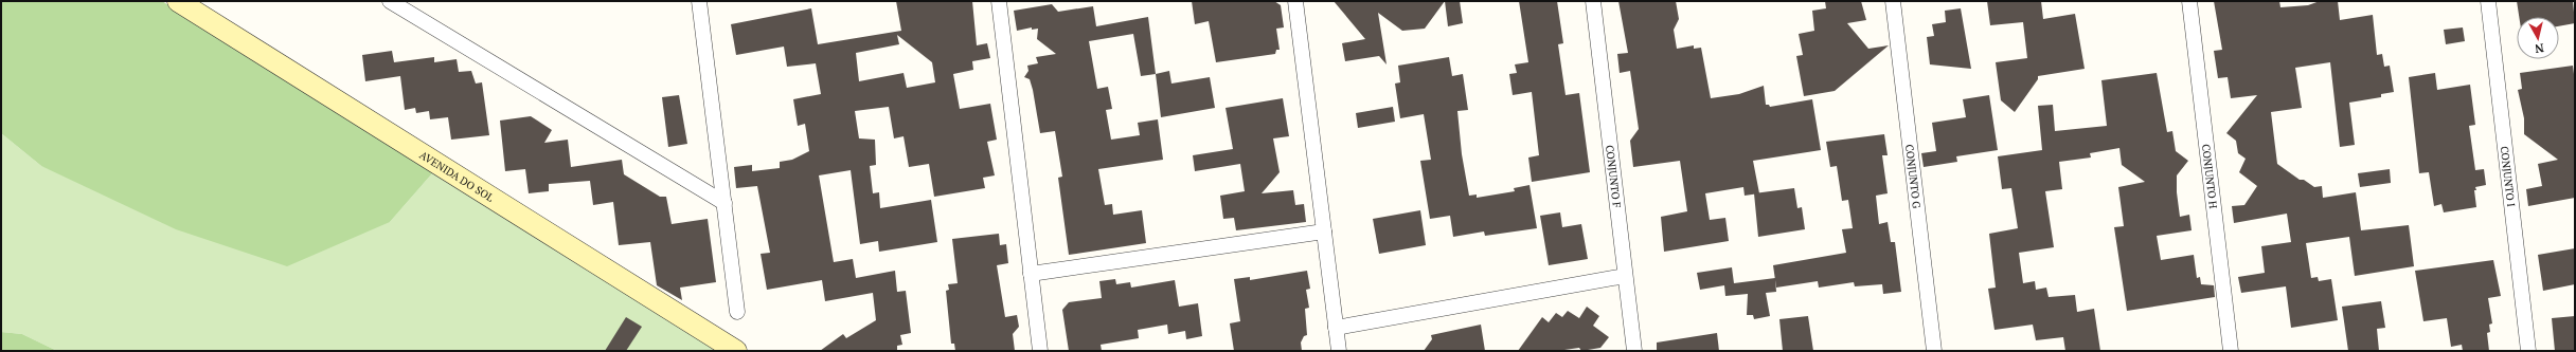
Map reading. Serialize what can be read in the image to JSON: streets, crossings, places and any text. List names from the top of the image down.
{
  "streets": {
    "street": [
      "CONJUNTO G",
      "CONJUNTO H",
      "CONJUNTO I",
      "AVENIDA DO SOL",
      "CONJUNTO F"
    ]
  },
  "north": "bottom"
}
